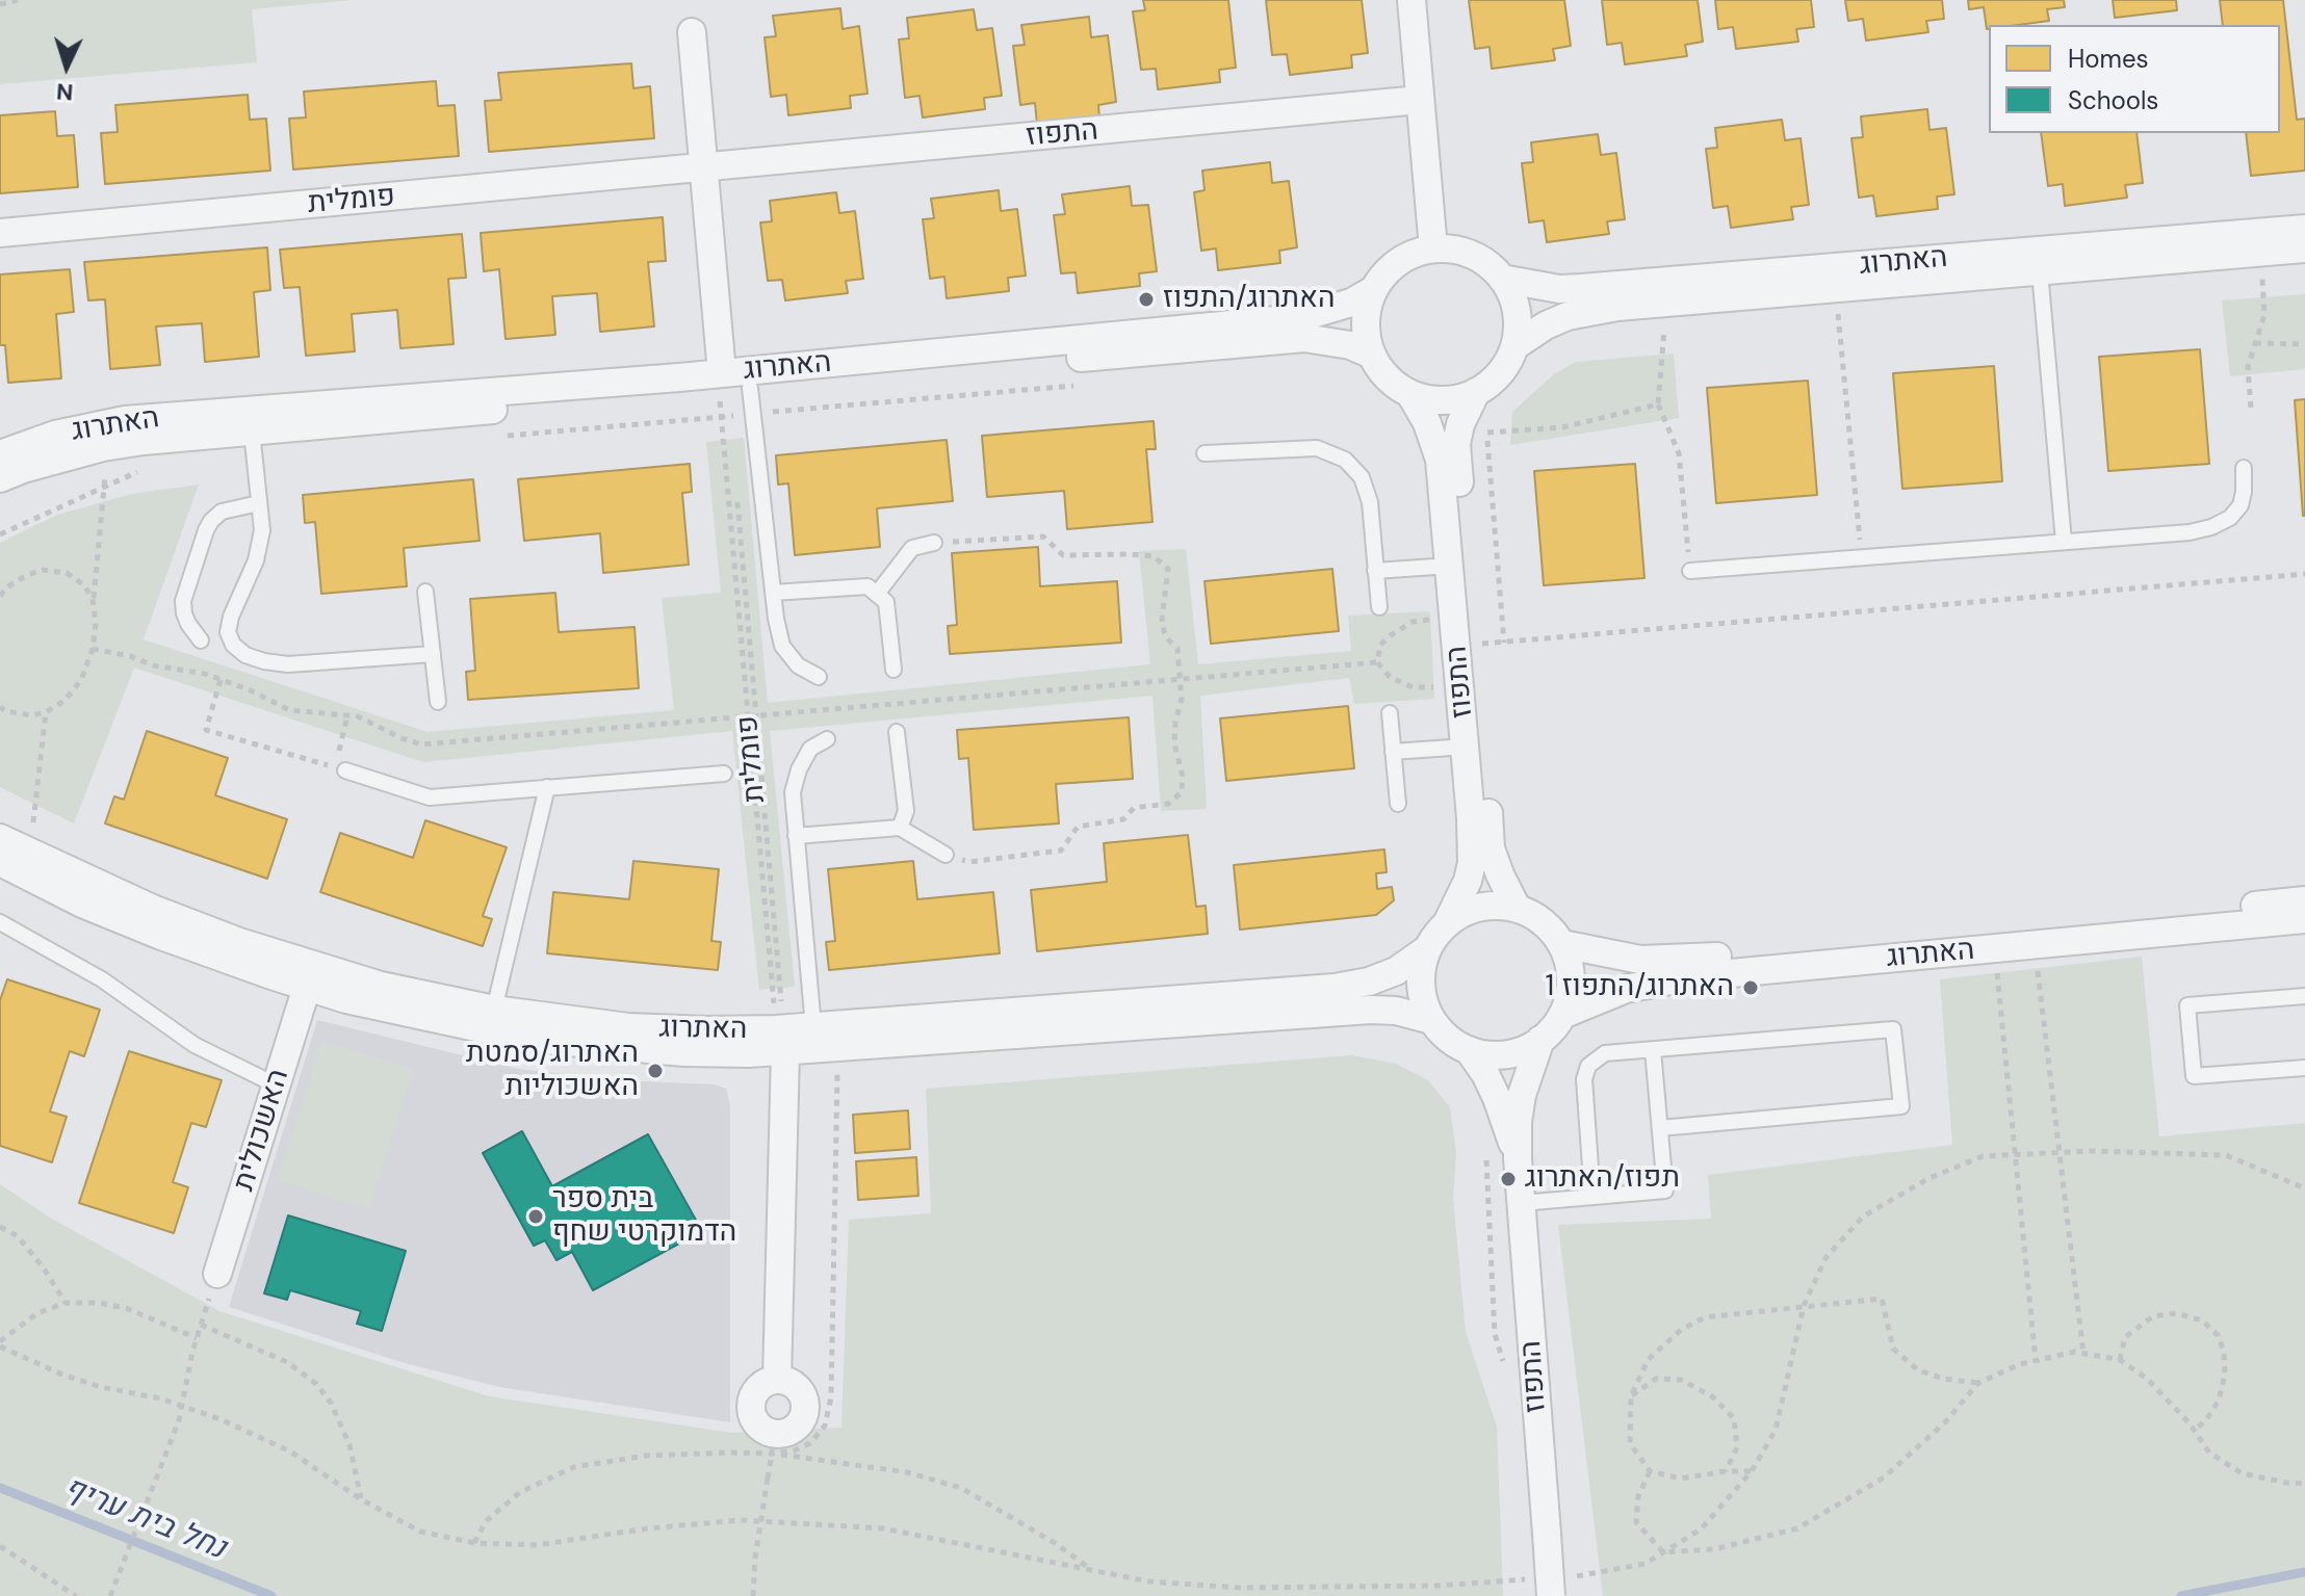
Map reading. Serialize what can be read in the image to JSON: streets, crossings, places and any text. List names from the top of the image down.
{
  "streets": {
    "street": [
      "התפוז",
      "פומלית",
      "האתרוג",
      "האשכולית"
    ]
  },
  "crossings": [
    ["התפוז", "פומלית"],
    ["התפוז", "האתרוג"],
    ["פומלית", "האתרוג"],
    ["האתרוג", "האשכולית"]
  ],
  "water": ["נחל בית עריף"],
  "places": [
    "האתרוג/התפוז",
    "האתרוג/התפוז 1",
    "האתרוג/סמטת האשכוליות",
    "תפוז/האתרוג",
    "בית ספר הדמוקרטי שחף"
  ],
  "legend": ["Homes", "Schools"],
  "north": "bottom"
}
